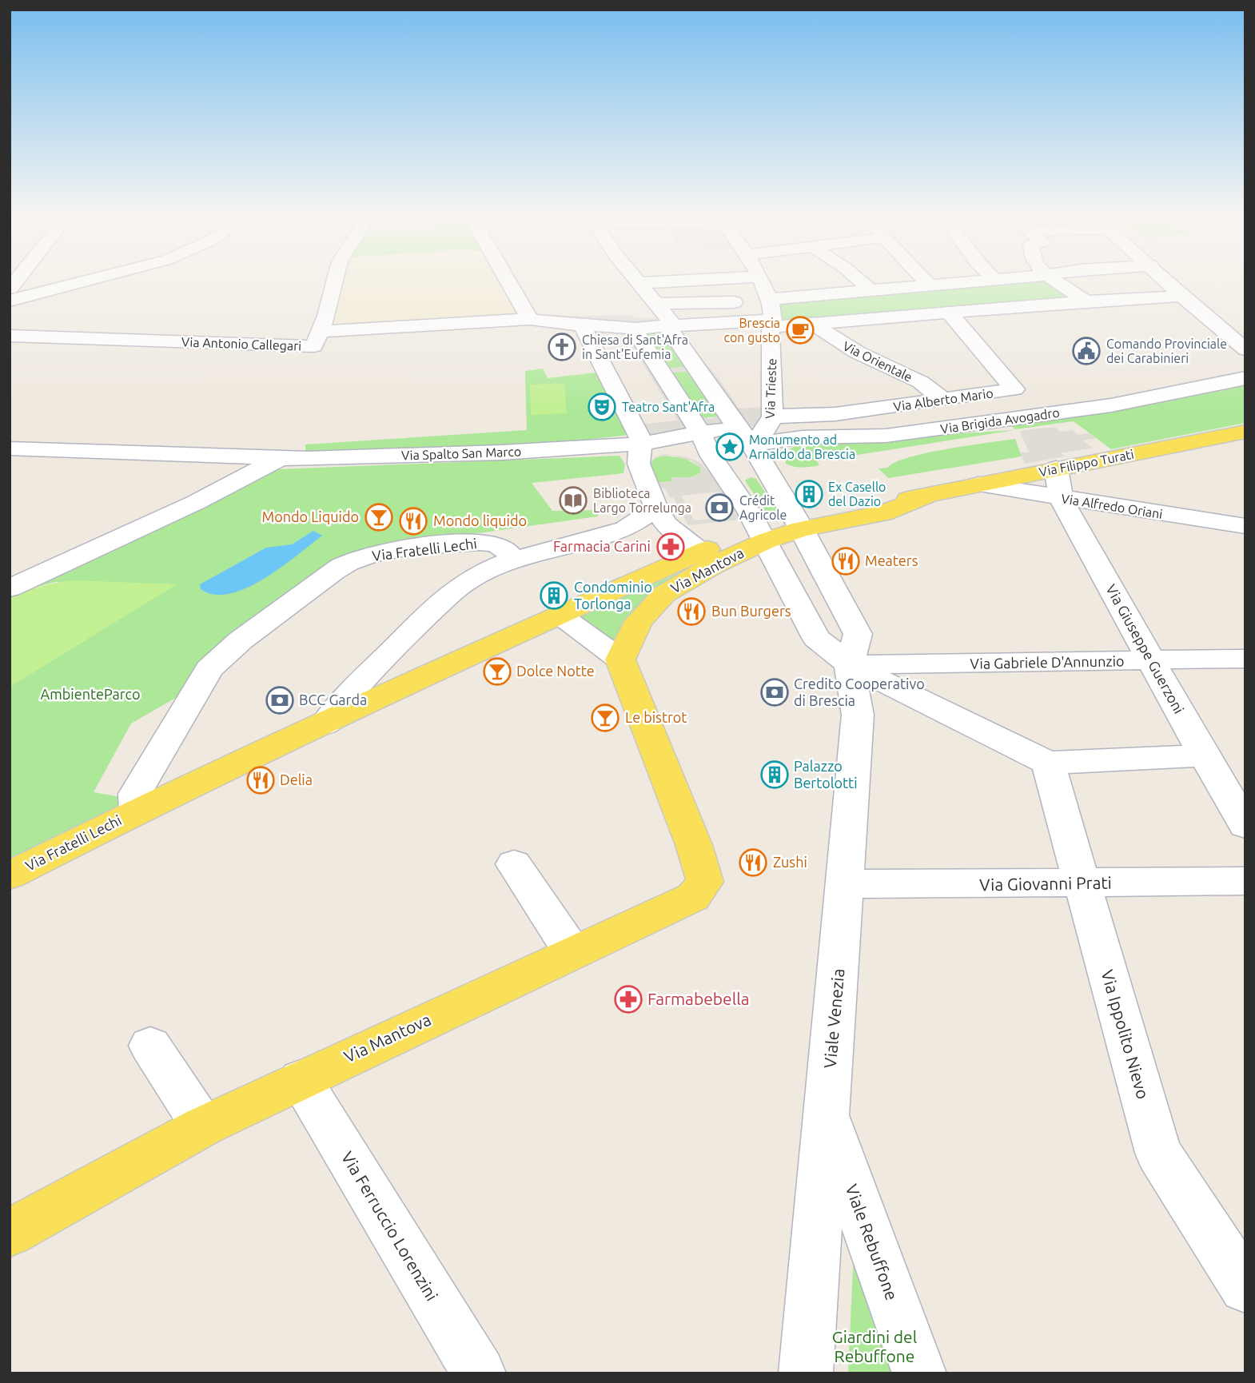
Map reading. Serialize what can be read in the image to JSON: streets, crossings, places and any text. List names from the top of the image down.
{
  "streets": {
    "main road": ["Via Filippo Turati", "Via Fratelli Lechi", "Via Mantova"],
    "street": [
      "Via Antonio Callegari",
      "Via Orientale",
      "Via Trieste",
      "Via Alberto Mario",
      "Via Brigida Avogadro",
      "Via Spalto San Marco",
      "Via Alfredo Oriani",
      "Via Giuseppe Guerzoni",
      "Via Gabriele D'Annunzio",
      "Via Giovanni Prati",
      "Viale Venezia",
      "Via Ippolito Nievo",
      "Via Ferruccio Lorenzini",
      "Viale Rebuffone"
    ]
  },
  "crossings": [
    ["Via Antonio Callegari", "Via Trieste"],
    ["Via Antonio Callegari", "Viale Venezia"],
    ["Via Orientale", "Via Alberto Mario"],
    ["Via Trieste", "Via Alberto Mario"],
    ["Via Trieste", "Via Brigida Avogadro"],
    ["Via Trieste", "Via Spalto San Marco"],
    ["Via Trieste", "Viale Venezia"],
    ["Via Brigida Avogadro", "Via Spalto San Marco"],
    ["Via Brigida Avogadro", "Viale Venezia"],
    ["Via Spalto San Marco", "Viale Venezia"],
    ["Via Filippo Turati", "Via Alfredo Oriani"],
    ["Via Filippo Turati", "Via Mantova"],
    ["Via Filippo Turati", "Via Giuseppe Guerzoni"],
    ["Via Filippo Turati", "Viale Venezia"],
    ["Via Alfredo Oriani", "Via Giuseppe Guerzoni"],
    ["Via Fratelli Lechi", "Via Mantova"],
    ["Via Mantova", "Viale Venezia"],
    ["Via Mantova", "Via Ferruccio Lorenzini"],
    ["Via Giuseppe Guerzoni", "Via Gabriele D'Annunzio"],
    ["Via Gabriele D'Annunzio", "Viale Venezia"],
    ["Via Giovanni Prati", "Viale Venezia"],
    ["Via Giovanni Prati", "Via Ippolito Nievo"],
    ["Viale Venezia", "Viale Rebuffone"]
  ],
  "parks": ["AmbienteParco", "Giardini del Rebuffone"],
  "places": {
    "cafe": ["Brescia con gusto"],
    "church": ["Chiesa di Sant'Afra in Sant'Eufemia"],
    "public building": ["Comando Provinciale dei Carabinieri"],
    "theatre": ["Teatro Sant'Afra"],
    "place": ["Monumento ad Arnaldo da Brescia"],
    "building": ["Ex Casello del Dazio", "Condominio Torlonga", "Palazzo Bertolotti"],
    "library": ["Biblioteca Largo Torrelunga"],
    "bank": ["Crédit Agricole", "Credito Cooperativo di Brescia", "BCC Garda"],
    "bar": ["Mondo Liquido", "Dolce Notte", "Le bistrot"],
    "restaurant": [
      "Mondo liquido",
      "Meaters",
      "Bun Burgers",
      "Delia",
      "Zushi"
    ],
    "pharmacy": ["Farmacia Carini", "Farmabebella"]
  }
}
